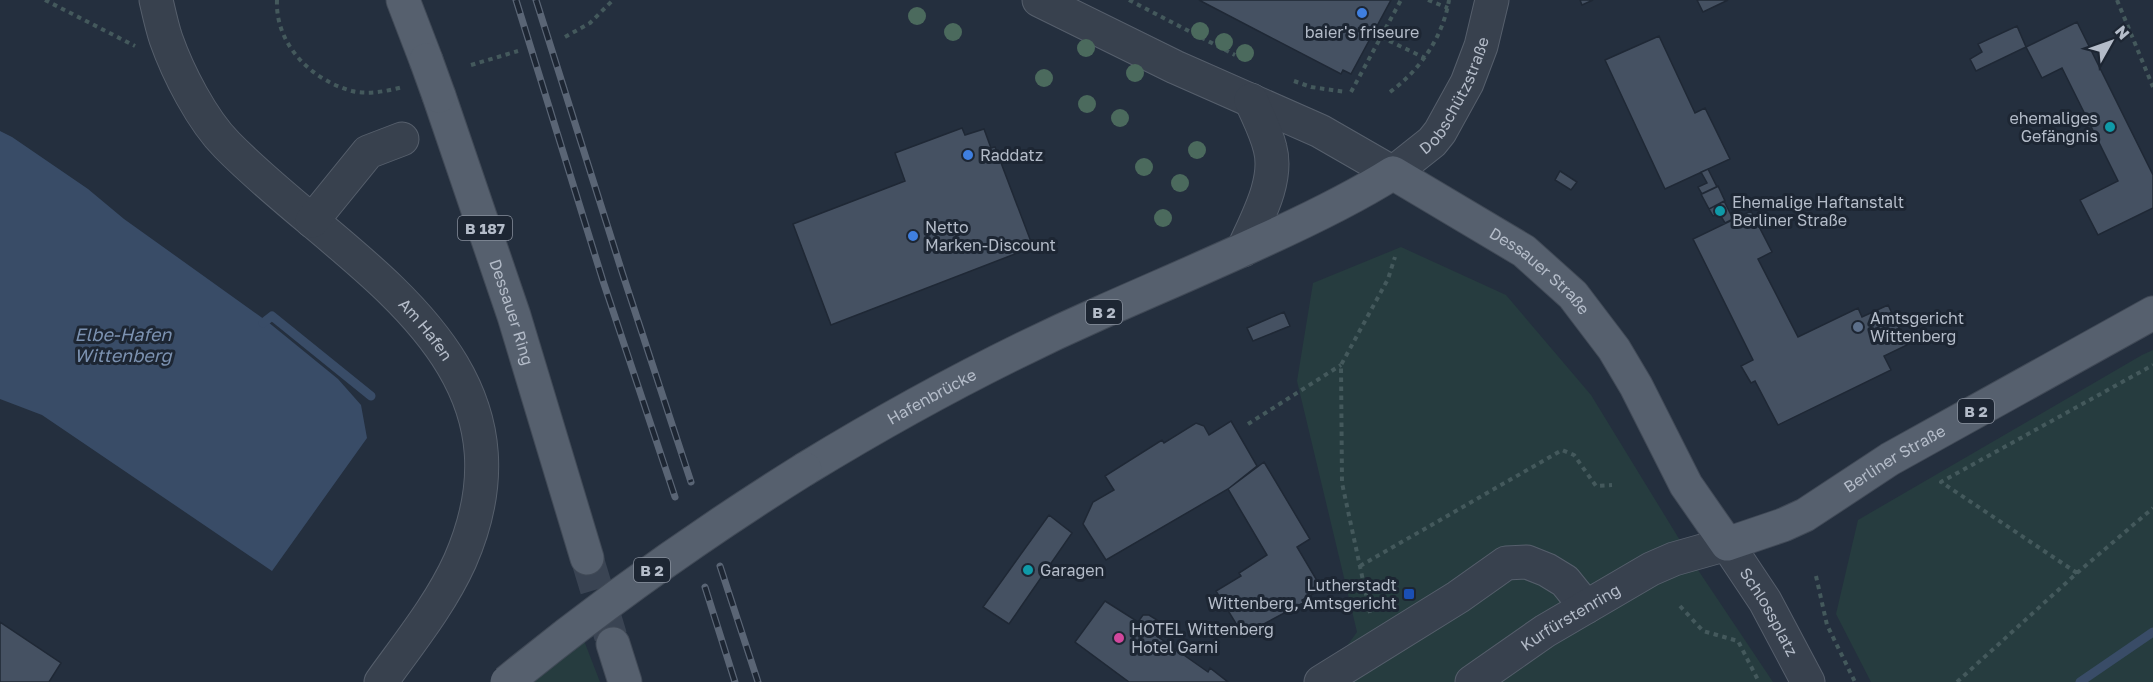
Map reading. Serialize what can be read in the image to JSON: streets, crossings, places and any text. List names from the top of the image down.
{
  "streets": {
    "main road": [
      "B 187",
      "Dessauer Straße",
      "Dessauer Ring",
      "B 2",
      "Hafenbrücke",
      "Berliner Straße"
    ],
    "street": [
      "Dobschützstraße",
      "Am Hafen",
      "Schlossplatz",
      "Kurfürstenring"
    ]
  },
  "crossings": [
    ["Dobschützstraße", "Dessauer Straße"],
    ["Dobschützstraße", "Hafenbrücke"],
    ["Dessauer Straße", "Hafenbrücke"],
    ["Dessauer Straße", "Berliner Straße"],
    ["Dessauer Straße", "Schlossplatz"],
    ["Dessauer Straße", "Kurfürstenring"],
    ["Berliner Straße", "Schlossplatz"],
    ["Berliner Straße", "Kurfürstenring"],
    ["Schlossplatz", "Kurfürstenring"]
  ],
  "water": ["Elbe-Hafen Wittenberg"],
  "places": {
    "other": [
      "baier's friseure",
      "ehemaliges Gefängnis",
      "Raddatz",
      "Ehemalige Haftanstalt Berliner Straße",
      "Netto Marken-Discount",
      "Amtsgericht Wittenberg",
      "Garagen",
      "HOTEL Wittenberg Hotel Garni"
    ],
    "transit": ["Lutherstadt Wittenberg, Amtsgericht"]
  },
  "north": "top right"
}
